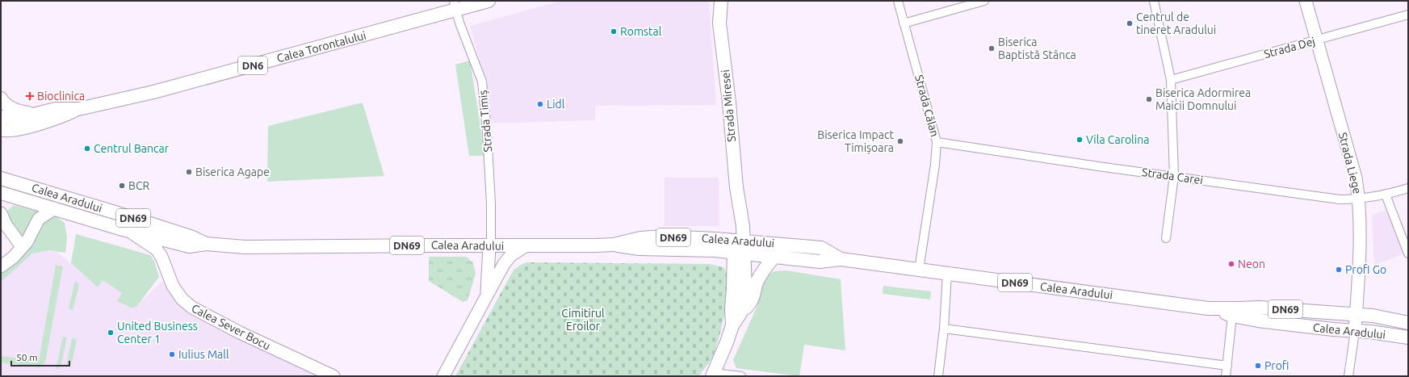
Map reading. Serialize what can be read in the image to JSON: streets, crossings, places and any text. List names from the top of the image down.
{
  "streets": {
    "main road": [
      "Calea Torontalului",
      "DN6",
      "Strada Miresei",
      "Strada Liege",
      "Calea Aradului",
      "DN69",
      "Calea Sever Bocu"
    ],
    "street": [
      "Strada Dej",
      "Strada Călan",
      "Strada Timiș",
      "Strada Carei"
    ]
  },
  "crossings": [
    ["Calea Torontalului", "DN6"],
    ["Calea Torontalului", "Strada Timiș"],
    ["Strada Dej", "Strada Liege"],
    ["Strada Miresei", "Calea Aradului"],
    ["Strada Călan", "Strada Carei"],
    ["Strada Călan", "Calea Aradului"],
    ["Strada Timiș", "Calea Aradului"],
    ["Strada Liege", "Strada Carei"],
    ["Strada Liege", "Calea Aradului"],
    ["Calea Aradului", "Calea Sever Bocu"]
  ],
  "parks": ["Cimitirul Eroilor"],
  "places": {
    "other": [
      "Centrul de tineret Aradului",
      "Romstal",
      "Biserica Baptistă Stânca",
      "Biserica Adormirea Maicii Domnului",
      "Lidl",
      "Vila Carolina",
      "Biserica Impact Timișoara",
      "Centrul Bancar",
      "Biserica Agape",
      "BCR",
      "Neon",
      "Profi Go",
      "United Business Center 1",
      "Iulius Mall",
      "Profi"
    ],
    "health": ["Bioclinica"]
  },
  "scale_bar": "50 m"
}
